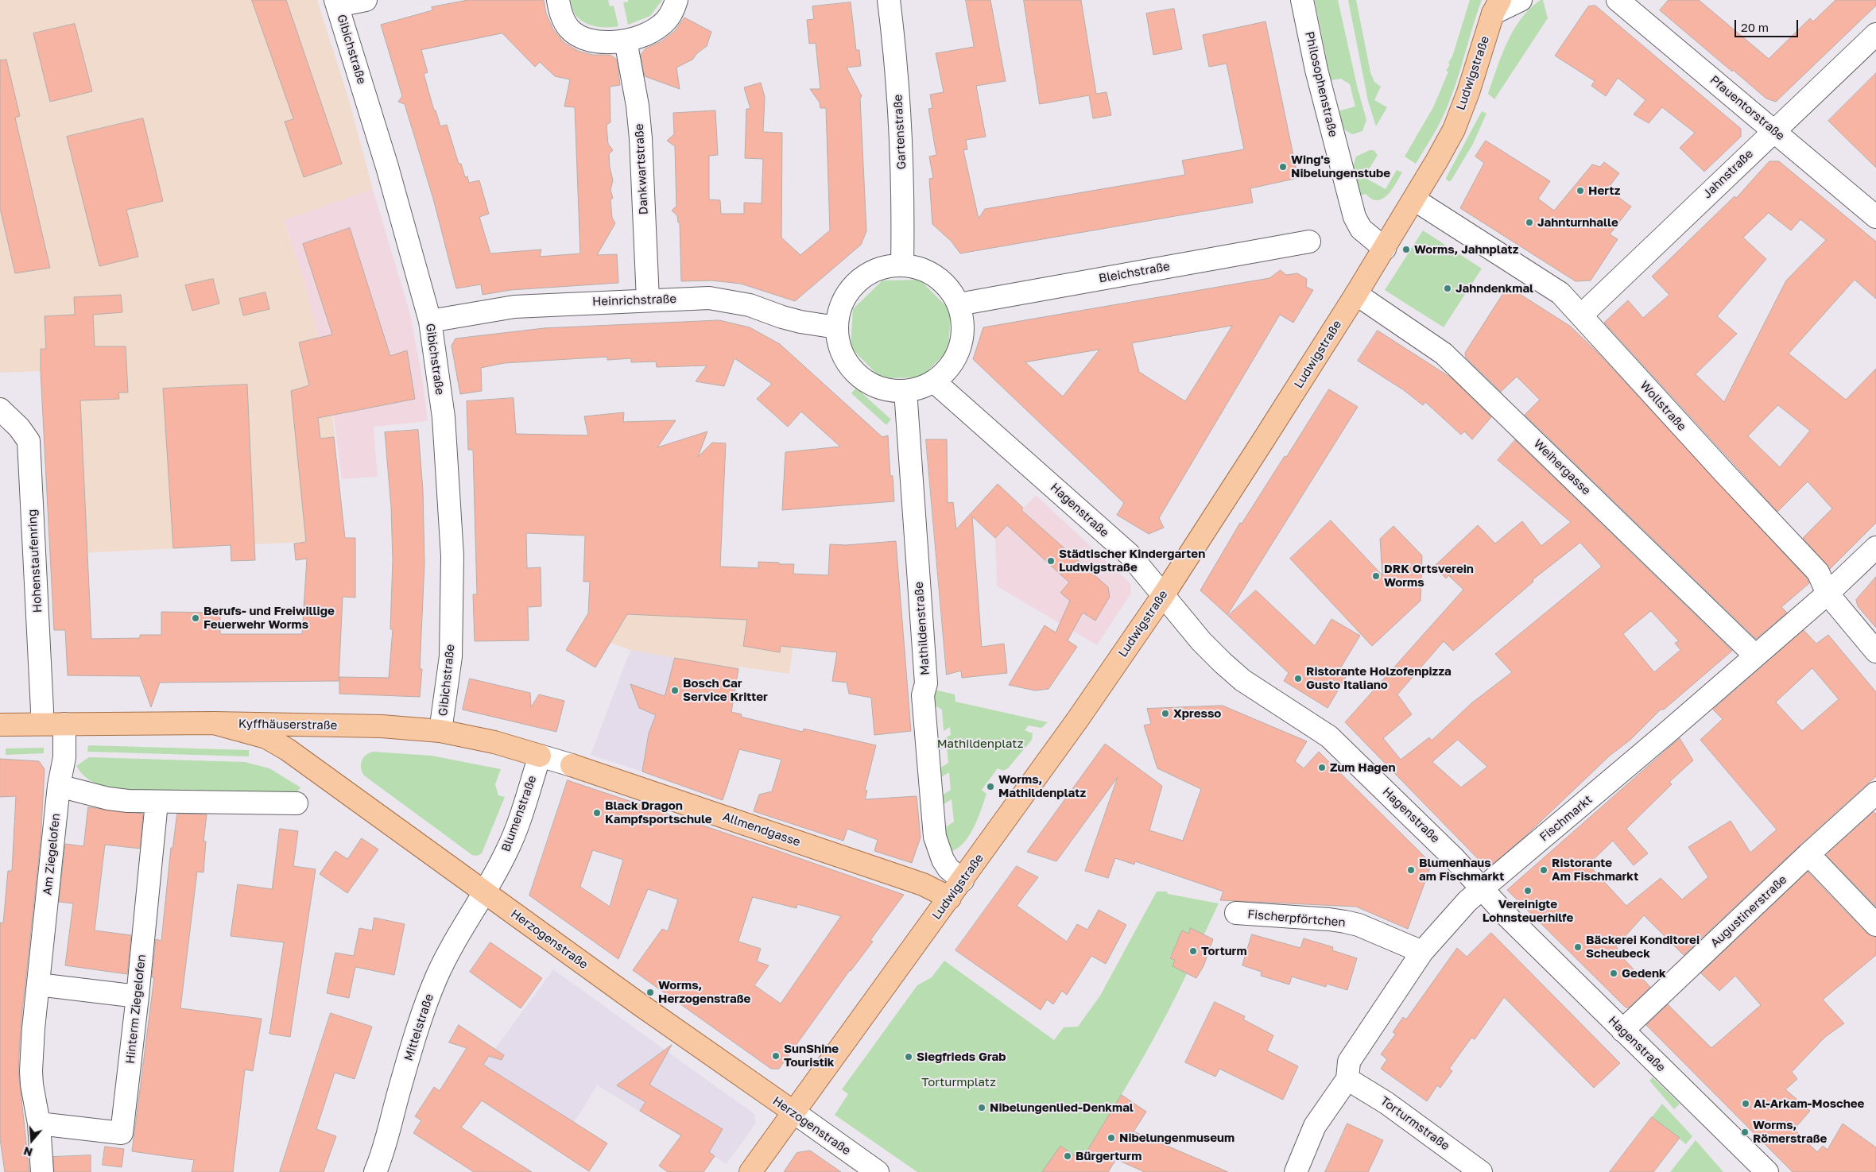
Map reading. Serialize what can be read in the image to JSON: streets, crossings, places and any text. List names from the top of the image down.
{
  "streets": {
    "main road": [
      "Ludwigstraße",
      "Kyffhäuserstraße",
      "Allmendgasse",
      "Herzogenstraße"
    ],
    "street": [
      "Gibichstraße",
      "Philosophenstraße",
      "Pfauentorstraße",
      "Gartenstraße",
      "Dankwartstraße",
      "Jahnstraße",
      "Bleichstraße",
      "Heinrichstraße",
      "Wollstraße",
      "Weihergasse",
      "Hagenstraße",
      "Hohenstaufenring",
      "Mathildenstraße",
      "Blumenstraße",
      "Fischmarkt",
      "Am Ziegelofen",
      "Augustinerstraße",
      "Fischerpförtchen",
      "Hinterm Ziegelofen",
      "Mittelstraße",
      "Torturmstraße"
    ]
  },
  "crossings": [
    ["Gibichstraße", "Heinrichstraße"],
    ["Gibichstraße", "Kyffhäuserstraße"],
    ["Ludwigstraße", "Philosophenstraße"],
    ["Ludwigstraße", "Wollstraße"],
    ["Ludwigstraße", "Weihergasse"],
    ["Ludwigstraße", "Hagenstraße"],
    ["Ludwigstraße", "Mathildenstraße"],
    ["Ludwigstraße", "Allmendgasse"],
    ["Ludwigstraße", "Herzogenstraße"],
    ["Pfauentorstraße", "Jahnstraße"],
    ["Gartenstraße", "Bleichstraße"],
    ["Gartenstraße", "Heinrichstraße"],
    ["Gartenstraße", "Hagenstraße"],
    ["Gartenstraße", "Mathildenstraße"],
    ["Dankwartstraße", "Heinrichstraße"],
    ["Jahnstraße", "Wollstraße"],
    ["Bleichstraße", "Heinrichstraße"],
    ["Bleichstraße", "Hagenstraße"],
    ["Bleichstraße", "Mathildenstraße"],
    ["Heinrichstraße", "Hagenstraße"],
    ["Heinrichstraße", "Mathildenstraße"],
    ["Wollstraße", "Fischmarkt"],
    ["Weihergasse", "Fischmarkt"],
    ["Hagenstraße", "Mathildenstraße"],
    ["Hagenstraße", "Fischmarkt"],
    ["Hagenstraße", "Augustinerstraße"],
    ["Hohenstaufenring", "Kyffhäuserstraße"],
    ["Kyffhäuserstraße", "Blumenstraße"],
    ["Kyffhäuserstraße", "Allmendgasse"],
    ["Kyffhäuserstraße", "Am Ziegelofen"],
    ["Kyffhäuserstraße", "Herzogenstraße"],
    ["Blumenstraße", "Herzogenstraße"],
    ["Blumenstraße", "Mittelstraße"],
    ["Fischmarkt", "Fischerpförtchen"],
    ["Fischmarkt", "Torturmstraße"],
    ["Am Ziegelofen", "Hinterm Ziegelofen"],
    ["Herzogenstraße", "Mittelstraße"]
  ],
  "parks": ["Mathildenplatz", "Torturmplatz"],
  "places": [
    "Wing's Nibelungenstube",
    "Hertz",
    "Jahnturnhalle",
    "Worms, Jahnplatz",
    "Jahndenkmal",
    "Städtischer Kindergarten Ludwigstraße",
    "DRK Ortsverein Worms",
    "Berufs- und Freiwillige Feuerwehr Worms",
    "Ristorante Holzofenpizza Gusto Italiano",
    "Bosch Car Service Kritter",
    "Xpresso",
    "Zum Hagen",
    "Worms, Mathildenplatz",
    "Black Dragon Kampfsportschule",
    "Blumenhaus am Fischmarkt",
    "Ristorante Am Fischmarkt",
    "Vereinigte Lohnsteuerhilfe",
    "Bäckerei Konditorei Scheubeck",
    "Torturm",
    "Gedenk",
    "Worms, Herzogenstraße",
    "SunShine Touristik",
    "Siegfrieds Grab",
    "Al-Arkam-Moschee",
    "Nibelungenlied-Denkmal",
    "Worms, Römerstraße",
    "Nibelungenmuseum",
    "Bürgerturm"
  ],
  "scale_bar": "20 m",
  "north": "bottom"
}
